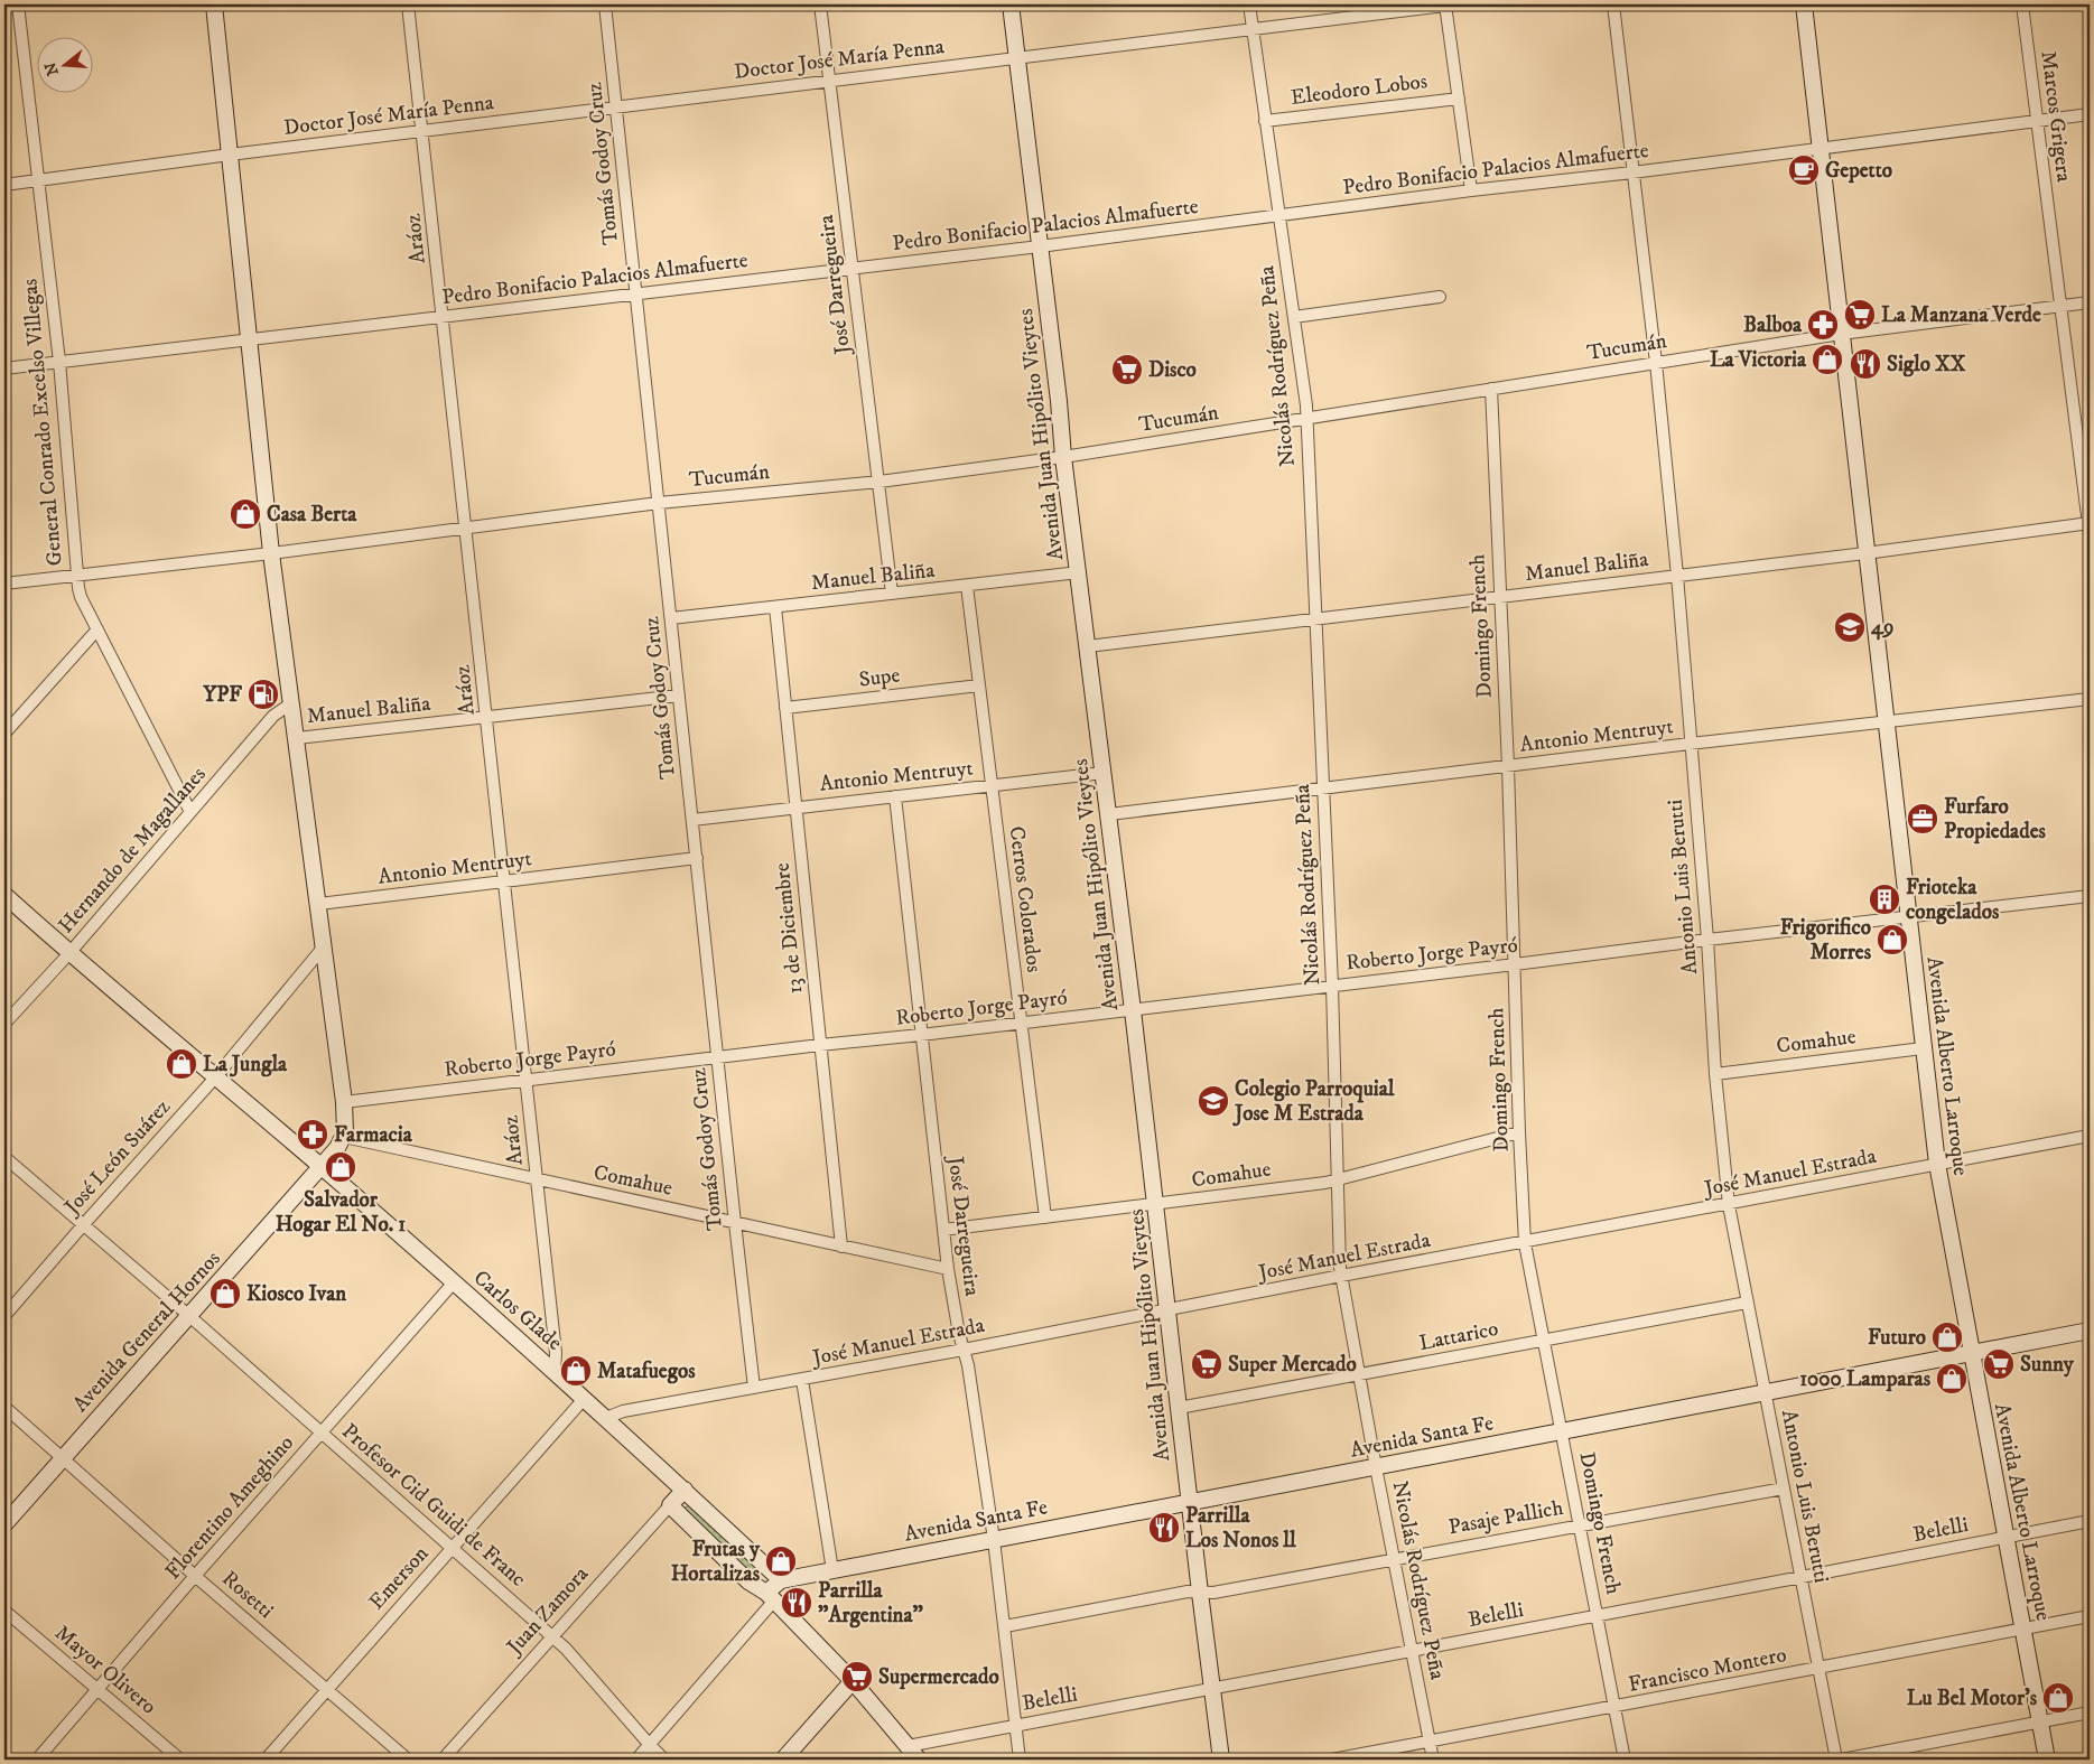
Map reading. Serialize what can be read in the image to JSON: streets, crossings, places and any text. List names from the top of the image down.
{
  "streets": {
    "street": [
      "Doctor José María Penna",
      "Eleodoro Lobos",
      "Marcos Grigera",
      "Tomás Godoy Cruz",
      "Pedro Bonifacio Palacios Almafuerte",
      "Aráoz",
      "José Darregueira",
      "Tucumán",
      "Nicolás Rodríguez Peña",
      "General Conrado Excelso Villegas",
      "Avenida Juan Hipólito Vieytes",
      "Manuel Baliña",
      "Domingo French",
      "Supe",
      "Antonio Mentruyt",
      "Hernando de Magallanes",
      "Antonio Luis Berutti",
      "Cerros Colorados",
      "13 de Diciembre",
      "Roberto Jorge Payró",
      "Comahue",
      "Avenida Alberto Larroque",
      "José León Suárez",
      "José Manuel Estrada",
      "Carlos Glade",
      "Avenida General Hornos",
      "Lattarico",
      "Avenida Santa Fe",
      "Profesor Cid Guidi de Franc",
      "Florentino Ameghino",
      "Pasaje Pallich",
      "Belelli",
      "Emerson",
      "Rosetti",
      "Juan Zamora",
      "Mayor Olivero",
      "Francisco Montero"
    ]
  },
  "crossings": [
    ["Doctor José María Penna", "Tomás Godoy Cruz"],
    ["Doctor José María Penna", "Aráoz"],
    ["Doctor José María Penna", "José Darregueira"],
    ["Doctor José María Penna", "Nicolás Rodríguez Peña"],
    ["Doctor José María Penna", "General Conrado Excelso Villegas"],
    ["Doctor José María Penna", "Avenida Juan Hipólito Vieytes"],
    ["Eleodoro Lobos", "Nicolás Rodríguez Peña"],
    ["Marcos Grigera", "Pedro Bonifacio Palacios Almafuerte"],
    ["Marcos Grigera", "Tucumán"],
    ["Marcos Grigera", "Manuel Baliña"],
    ["Tomás Godoy Cruz", "Pedro Bonifacio Palacios Almafuerte"],
    ["Tomás Godoy Cruz", "Tucumán"],
    ["Tomás Godoy Cruz", "Manuel Baliña"],
    ["Tomás Godoy Cruz", "Antonio Mentruyt"],
    ["Tomás Godoy Cruz", "Roberto Jorge Payró"],
    ["Tomás Godoy Cruz", "Comahue"],
    ["Tomás Godoy Cruz", "José Manuel Estrada"],
    ["Pedro Bonifacio Palacios Almafuerte", "Aráoz"],
    ["Pedro Bonifacio Palacios Almafuerte", "José Darregueira"],
    ["Pedro Bonifacio Palacios Almafuerte", "Nicolás Rodríguez Peña"],
    ["Pedro Bonifacio Palacios Almafuerte", "General Conrado Excelso Villegas"],
    ["Pedro Bonifacio Palacios Almafuerte", "Avenida Juan Hipólito Vieytes"],
    ["Pedro Bonifacio Palacios Almafuerte", "Antonio Luis Berutti"],
    ["Pedro Bonifacio Palacios Almafuerte", "Avenida Alberto Larroque"],
    ["Aráoz", "Tucumán"],
    ["Aráoz", "Manuel Baliña"],
    ["Aráoz", "Antonio Mentruyt"],
    ["Aráoz", "Roberto Jorge Payró"],
    ["Aráoz", "Comahue"],
    ["Aráoz", "Carlos Glade"],
    ["José Darregueira", "Tucumán"],
    ["José Darregueira", "Manuel Baliña"],
    ["José Darregueira", "Antonio Mentruyt"],
    ["José Darregueira", "Roberto Jorge Payró"],
    ["José Darregueira", "Comahue"],
    ["José Darregueira", "José Manuel Estrada"],
    ["José Darregueira", "Avenida Santa Fe"],
    ["José Darregueira", "Pasaje Pallich"],
    ["José Darregueira", "Belelli"],
    ["Tucumán", "Nicolás Rodríguez Peña"],
    ["Tucumán", "Avenida Juan Hipólito Vieytes"],
    ["Tucumán", "Domingo French"],
    ["Tucumán", "Antonio Luis Berutti"],
    ["Tucumán", "Avenida Alberto Larroque"],
    ["Nicolás Rodríguez Peña", "Manuel Baliña"],
    ["Nicolás Rodríguez Peña", "Antonio Mentruyt"],
    ["Nicolás Rodríguez Peña", "Roberto Jorge Payró"],
    ["Nicolás Rodríguez Peña", "Comahue"],
    ["Nicolás Rodríguez Peña", "José Manuel Estrada"],
    ["Nicolás Rodríguez Peña", "Lattarico"],
    ["Nicolás Rodríguez Peña", "Avenida Santa Fe"],
    ["Nicolás Rodríguez Peña", "Pasaje Pallich"],
    ["Nicolás Rodríguez Peña", "Belelli"],
    ["Nicolás Rodríguez Peña", "Francisco Montero"],
    ["General Conrado Excelso Villegas", "Hernando de Magallanes"],
    ["Avenida Juan Hipólito Vieytes", "Manuel Baliña"],
    ["Avenida Juan Hipólito Vieytes", "Antonio Mentruyt"],
    ["Avenida Juan Hipólito Vieytes", "Roberto Jorge Payró"],
    ["Avenida Juan Hipólito Vieytes", "Comahue"],
    ["Avenida Juan Hipólito Vieytes", "José Manuel Estrada"],
    ["Avenida Juan Hipólito Vieytes", "Lattarico"],
    ["Avenida Juan Hipólito Vieytes", "Avenida Santa Fe"],
    ["Avenida Juan Hipólito Vieytes", "Pasaje Pallich"],
    ["Avenida Juan Hipólito Vieytes", "Belelli"],
    ["Manuel Baliña", "Domingo French"],
    ["Manuel Baliña", "Antonio Luis Berutti"],
    ["Manuel Baliña", "Cerros Colorados"],
    ["Manuel Baliña", "13 de Diciembre"],
    ["Manuel Baliña", "Avenida Alberto Larroque"],
    ["Domingo French", "Antonio Mentruyt"],
    ["Domingo French", "Roberto Jorge Payró"],
    ["Domingo French", "Comahue"],
    ["Domingo French", "José Manuel Estrada"],
    ["Domingo French", "Lattarico"],
    ["Domingo French", "Avenida Santa Fe"],
    ["Domingo French", "Pasaje Pallich"],
    ["Domingo French", "Belelli"],
    ["Domingo French", "Francisco Montero"],
    ["Supe", "Cerros Colorados"],
    ["Supe", "13 de Diciembre"],
    ["Antonio Mentruyt", "Antonio Luis Berutti"],
    ["Antonio Mentruyt", "Cerros Colorados"],
    ["Antonio Mentruyt", "13 de Diciembre"],
    ["Antonio Mentruyt", "Avenida Alberto Larroque"],
    ["Hernando de Magallanes", "Carlos Glade"],
    ["Antonio Luis Berutti", "Roberto Jorge Payró"],
    ["Antonio Luis Berutti", "Comahue"],
    ["Antonio Luis Berutti", "José Manuel Estrada"],
    ["Antonio Luis Berutti", "Lattarico"],
    ["Antonio Luis Berutti", "Avenida Santa Fe"],
    ["Antonio Luis Berutti", "Pasaje Pallich"],
    ["Antonio Luis Berutti", "Belelli"],
    ["Antonio Luis Berutti", "Francisco Montero"],
    ["Cerros Colorados", "Roberto Jorge Payró"],
    ["Cerros Colorados", "Comahue"],
    ["13 de Diciembre", "Roberto Jorge Payró"],
    ["13 de Diciembre", "Comahue"],
    ["Roberto Jorge Payró", "Avenida Alberto Larroque"],
    ["Comahue", "Avenida Alberto Larroque"],
    ["Comahue", "Avenida General Hornos"],
    ["Avenida Alberto Larroque", "José Manuel Estrada"],
    ["Avenida Alberto Larroque", "Avenida Santa Fe"],
    ["Avenida Alberto Larroque", "Belelli"],
    ["Avenida Alberto Larroque", "Francisco Montero"],
    ["José León Suárez", "Carlos Glade"],
    ["José León Suárez", "Profesor Cid Guidi de Franc"],
    ["José Manuel Estrada", "Carlos Glade"],
    ["Carlos Glade", "Avenida General Hornos"],
    ["Carlos Glade", "Avenida Santa Fe"],
    ["Carlos Glade", "Florentino Ameghino"],
    ["Carlos Glade", "Emerson"],
    ["Carlos Glade", "Juan Zamora"],
    ["Avenida General Hornos", "Profesor Cid Guidi de Franc"],
    ["Avenida General Hornos", "Rosetti"],
    ["Profesor Cid Guidi de Franc", "Florentino Ameghino"],
    ["Profesor Cid Guidi de Franc", "Emerson"],
    ["Profesor Cid Guidi de Franc", "Juan Zamora"],
    ["Florentino Ameghino", "Rosetti"],
    ["Florentino Ameghino", "Mayor Olivero"],
    ["Emerson", "Rosetti"]
  ],
  "places": {
    "cafe": ["Gepetto"],
    "supermarket": [
      "La Manzana Verde",
      "Disco",
      "Super Mercado",
      "Sunny",
      "Supermercado"
    ],
    "pharmacy": ["Balboa", "Farmacia"],
    "shop": [
      "La Victoria",
      "Casa Berta",
      "Frigorifico Morres",
      "La Jungla",
      "Salvador Hogar El No. 1",
      "Kiosco Ivan",
      "Futuro",
      "Matafuegos",
      "1000 Lamparas",
      "Frutas y Hortalizas",
      "Lu Bel Motor's"
    ],
    "restaurant": ["Siglo XX", "Parrilla Los Nonos ll", "Parrilla \"Argentina\""],
    "school or university": ["49", "Colegio Parroquial Jose M Estrada"],
    "fuel station": ["YPF"],
    "office": ["Furfaro Propiedades"],
    "building": ["Frioteka congelados"]
  },
  "north": "left"
}
